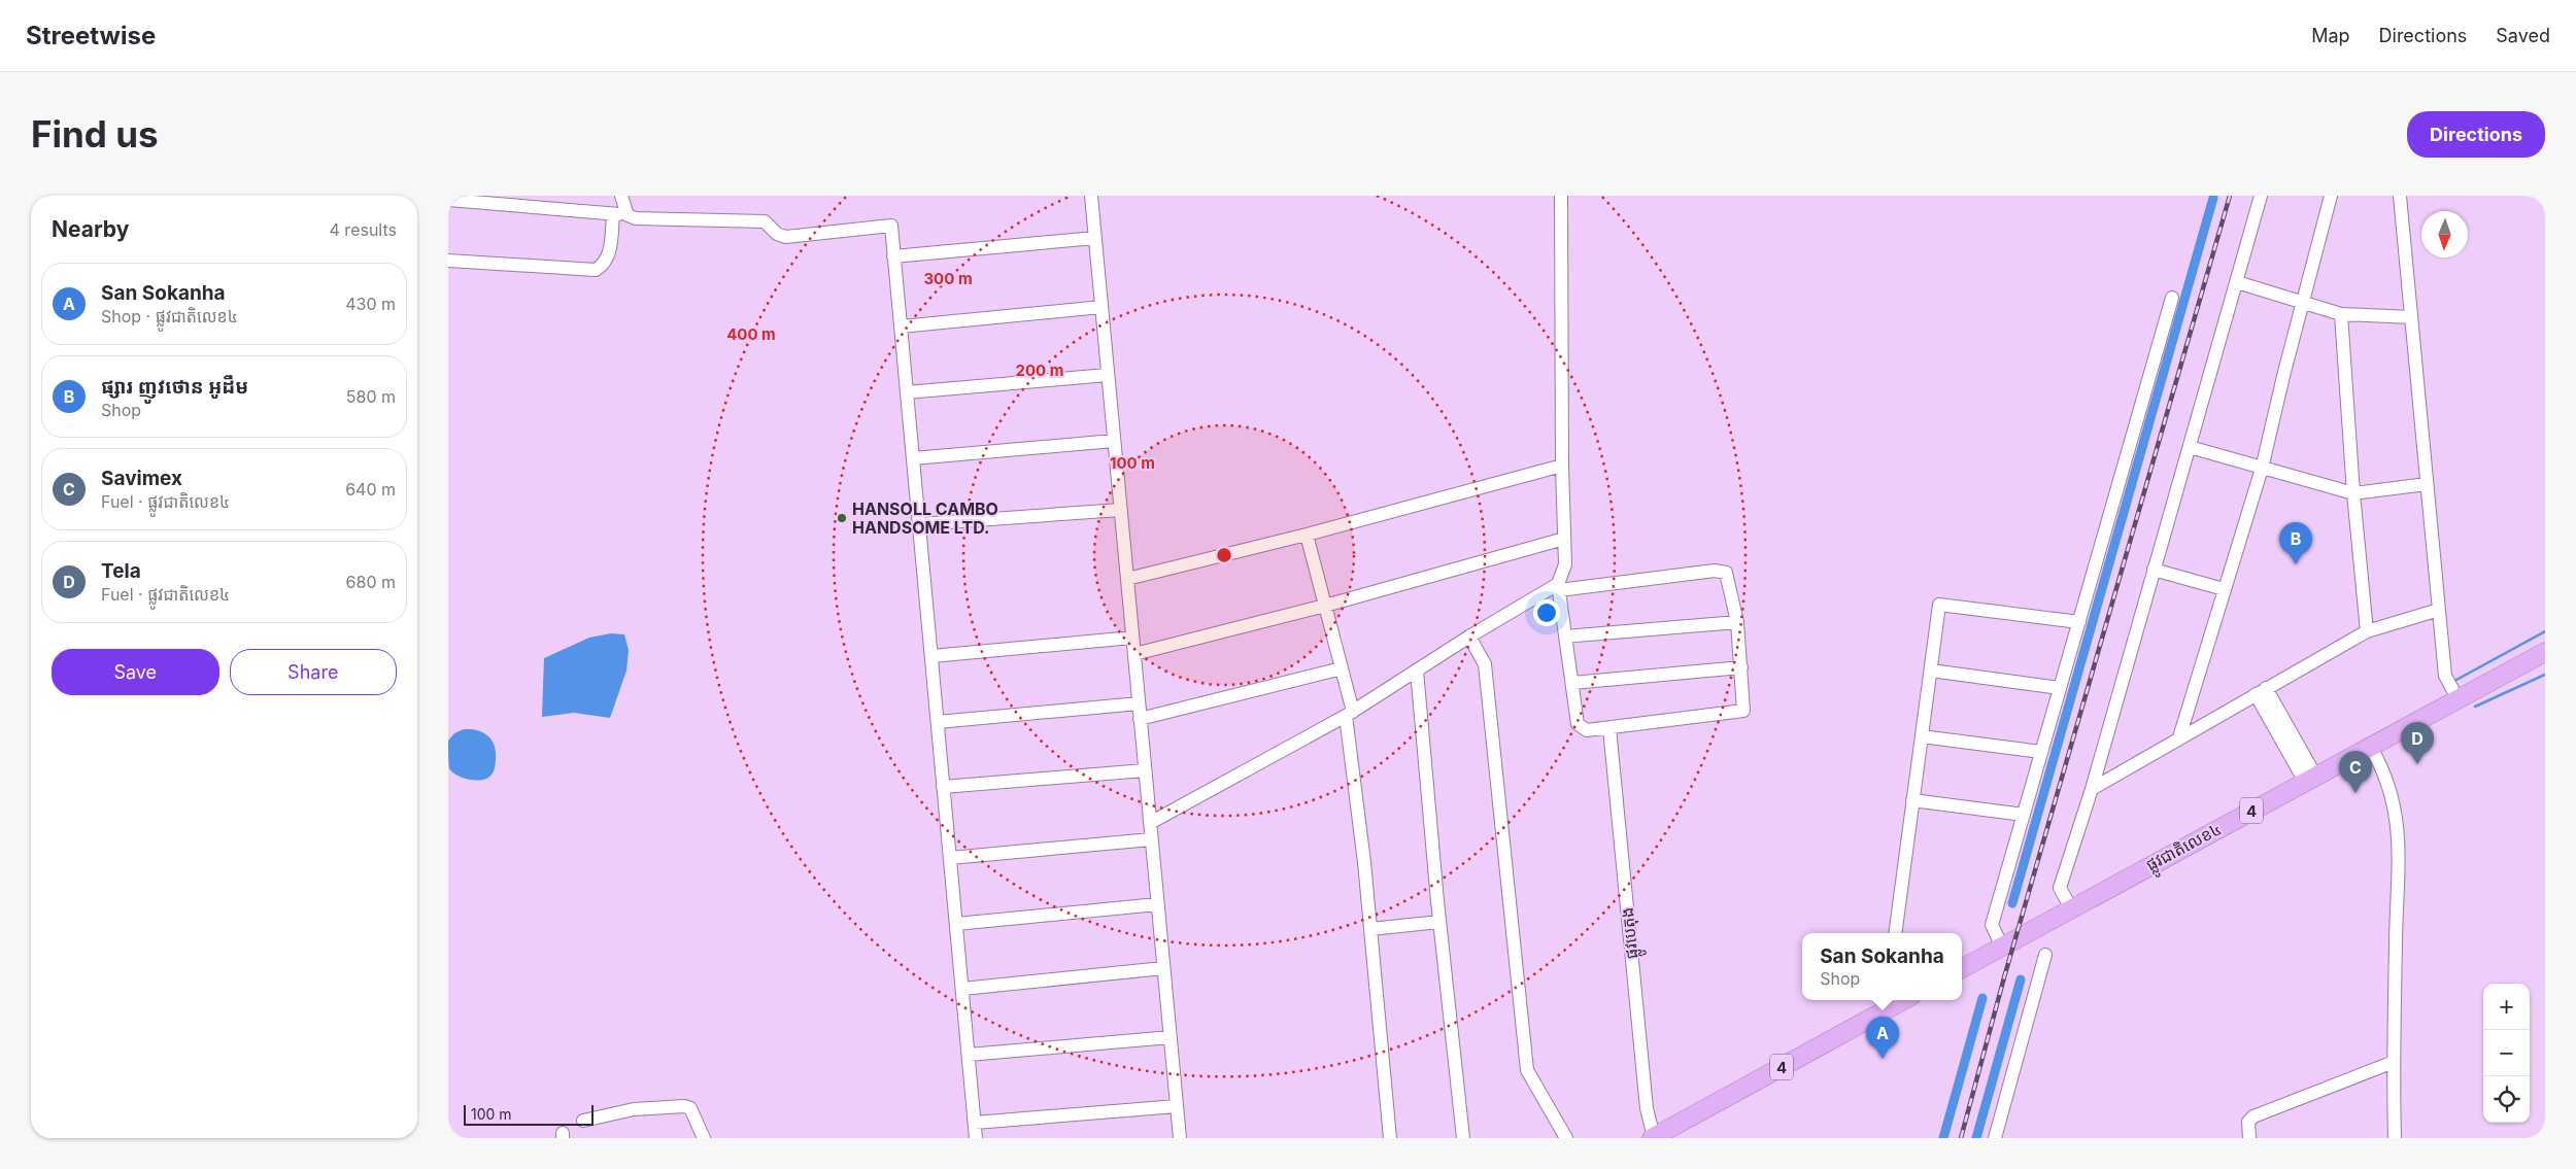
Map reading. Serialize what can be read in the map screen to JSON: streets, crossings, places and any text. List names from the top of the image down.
{
  "streets": {
    "highway": ["4", "ផ្លូវជាតិលេខ៤"],
    "street": ["ផ្លូវបេតុង"]
  },
  "crossings": [
    ["4", "ផ្លូវបេតុង"]
  ],
  "places": ["HANSOLL CAMBO HANDSOME LTD."],
  "scale_bar": "100 m",
  "north": "bottom",
  "page": {
    "header": "Streetwise",
    "nav": ["Map", "Directions", "Saved"],
    "buttons": [
      "Directions",
      ["Save", "Share"]
    ],
    "title": "Find us",
    "heading": ["Nearby", "4 results"],
    "list": [
      {
        "mark": "A",
        "name": "San Sokanha",
        "note": "Shop · ផ្លូវជាតិលេខ៤",
        "value": "430 m"
      },
      {
        "mark": "B",
        "name": "ផ្សារ ញូវថោន អូដឹម",
        "note": "Shop",
        "value": "580 m"
      },
      {
        "mark": "C",
        "name": "Savimex",
        "note": "Fuel · ផ្លូវជាតិលេខ៤",
        "value": "640 m"
      },
      {
        "mark": "D",
        "name": "Tela",
        "note": "Fuel · ផ្លូវជាតិលេខ៤",
        "value": "680 m"
      }
    ],
    "pins": [
      "B",
      "D",
      "C",
      "A"
    ],
    "popup": ["San Sokanha", "Shop"],
    "map_buttons": ["+", "−"],
    "scale": "100 m"
  },
  "rings": [
    "300 m",
    "400 m",
    "200 m",
    "100 m"
  ]
}
